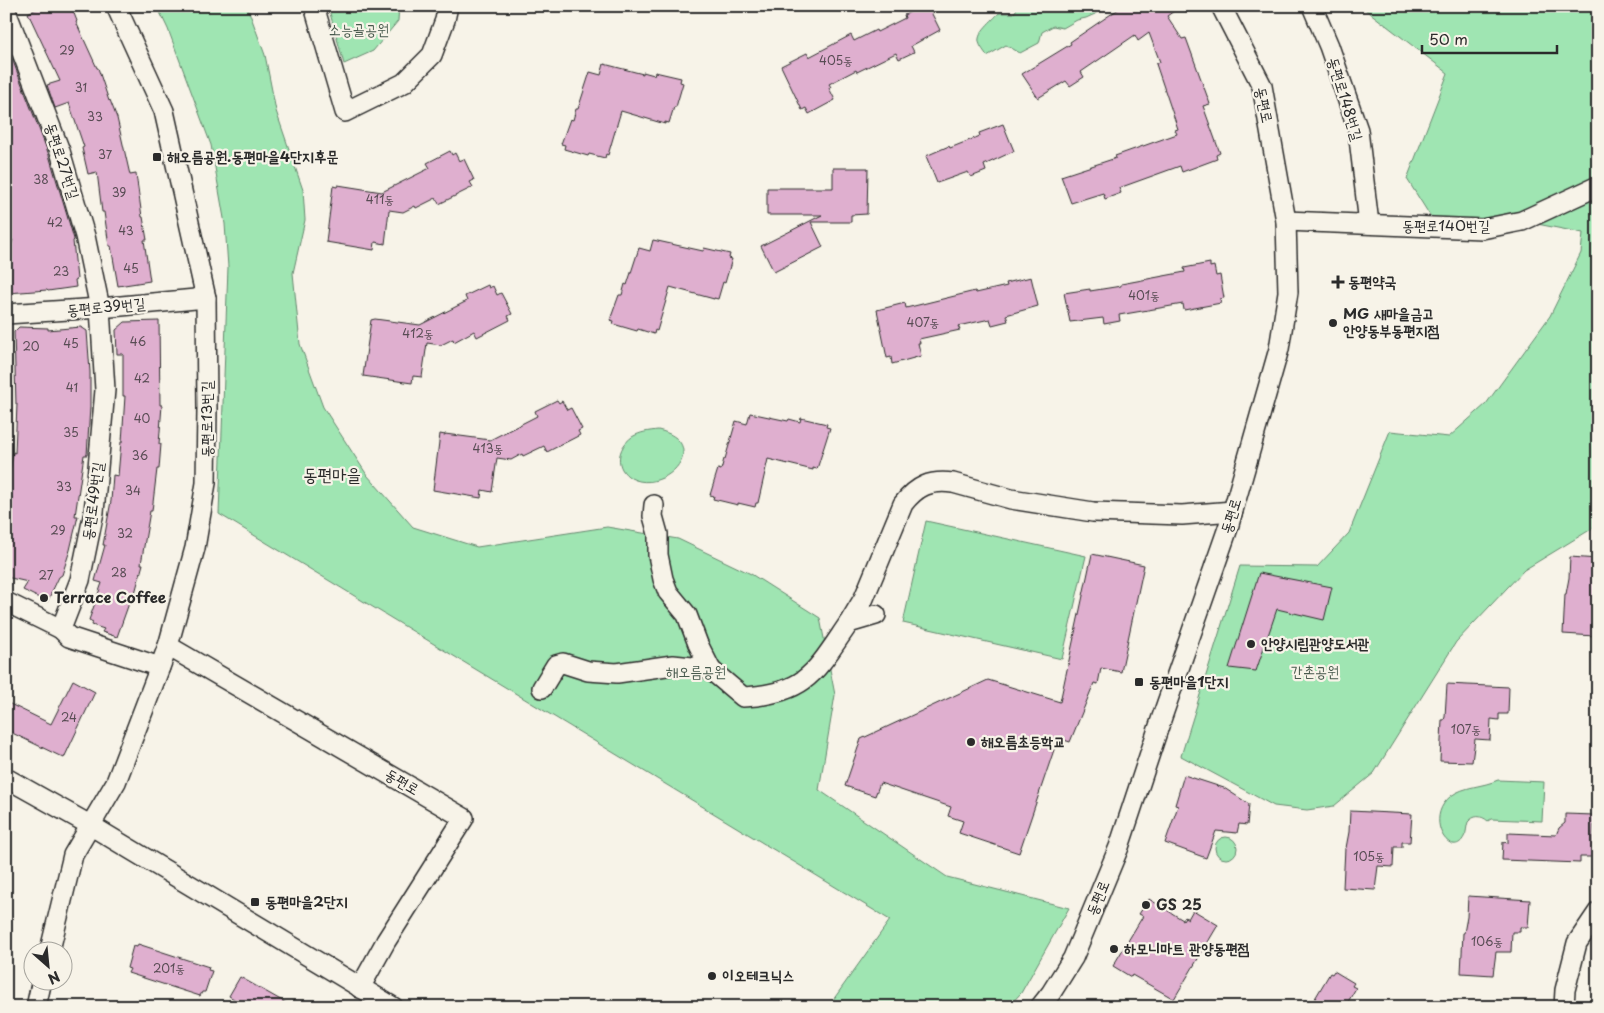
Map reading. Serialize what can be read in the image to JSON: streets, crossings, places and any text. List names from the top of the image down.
{
  "streets": {
    "street": [
      "동편로148번길",
      "동편로",
      "동편로27번길",
      "동편로140번길",
      "동편로39번길",
      "동편로13번길",
      "동편로49번길"
    ]
  },
  "crossings": [
    ["동편로148번길", "동편로140번길"],
    ["동편로", "동편로140번길"],
    ["동편로", "동편로13번길"],
    ["동편로27번길", "동편로39번길"],
    ["동편로27번길", "동편로49번길"],
    ["동편로39번길", "동편로13번길"],
    ["동편로39번길", "동편로49번길"]
  ],
  "districts": ["동편마을"],
  "parks": ["소능골공원", "해오름공원", "간촌공원"],
  "places": {
    "transit": ["해오름공원.동편마을4단지후문", "동편마을1단지", "동편마을2단지"],
    "health": ["동편약국"],
    "other": [
      "MG 새마을금고 안양동부동편지점",
      "Terrace Coffee",
      "안양시립관양도서관",
      "해오름초등학교",
      "GS 25",
      "하모니마트 관양동편점",
      "이오테크닉스"
    ]
  },
  "house_numbers": [
    "29",
    "405동",
    "31",
    "33",
    "37",
    "38",
    "39",
    "411동",
    "42",
    "43",
    "45",
    "23",
    "401동",
    "407동",
    "412동",
    "46",
    "45",
    "20",
    "42",
    "41",
    "40",
    "35",
    "413동",
    "36",
    "33",
    "34",
    "29",
    "32",
    "28",
    "27",
    "24",
    "107동",
    "105동",
    "106동",
    "201동"
  ],
  "scale_bar": "50 m",
  "north": "bottom right"
}
